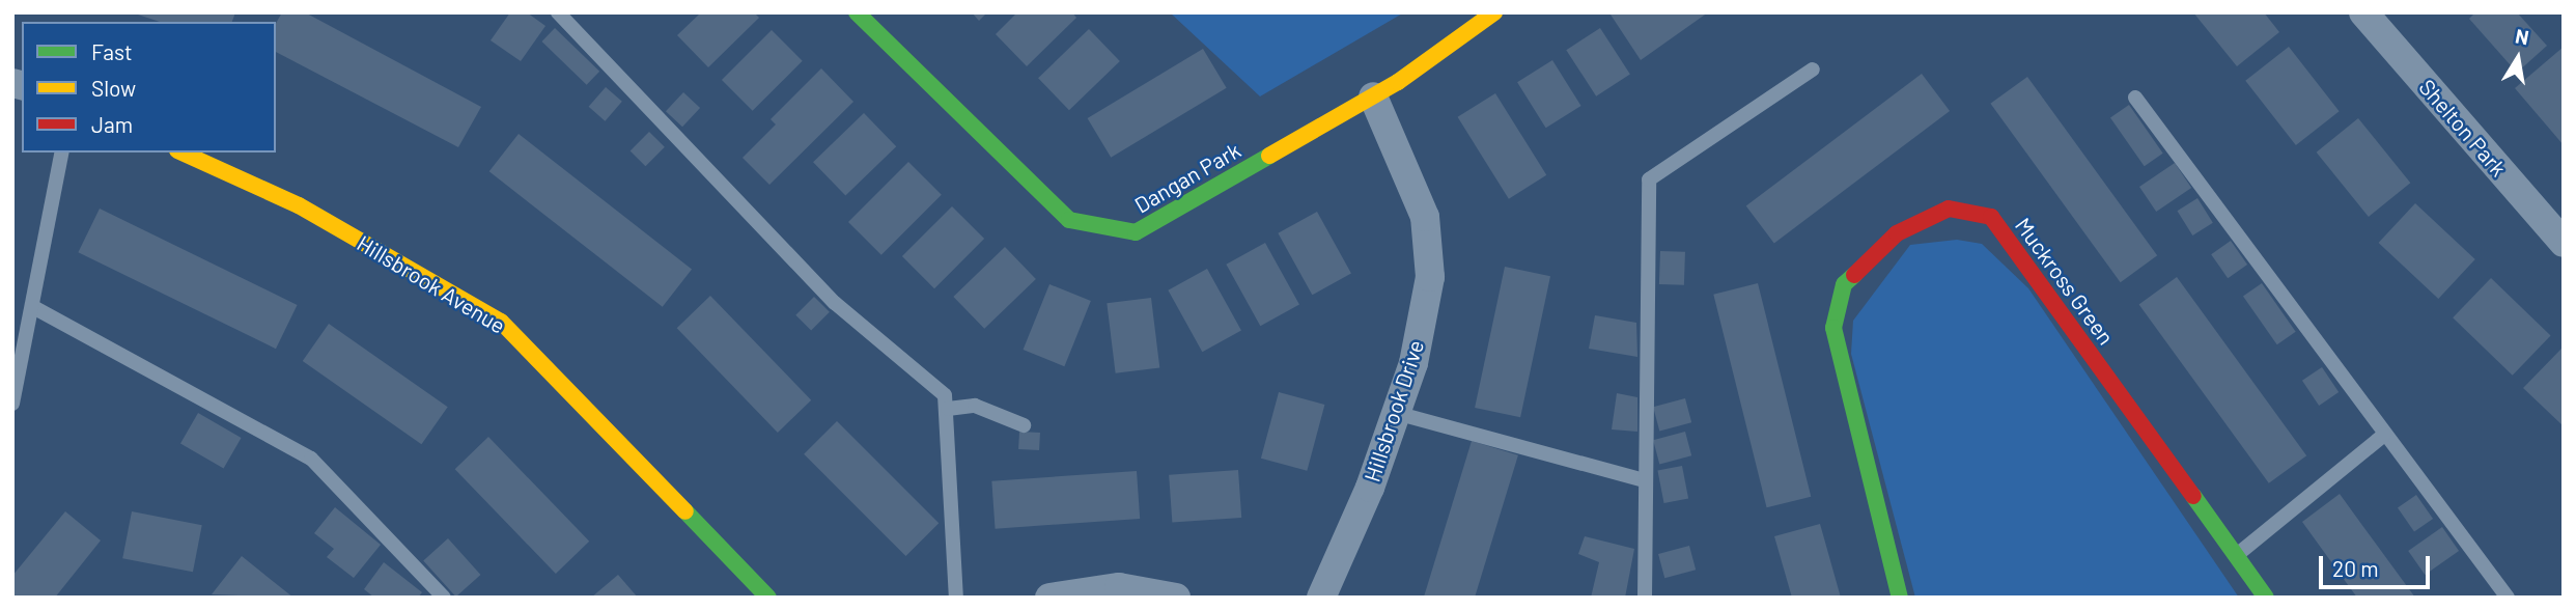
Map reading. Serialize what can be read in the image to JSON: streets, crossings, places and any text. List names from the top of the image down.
{
  "streets": {
    "street": [
      "Shelton Park",
      "Dangan Park",
      "Muckross Green",
      "Hillsbrook Avenue",
      "Hillsbrook Drive"
    ]
  },
  "crossings": [
    ["Dangan Park", "Hillsbrook Drive"]
  ],
  "legend": ["Fast", "Slow", "Jam"],
  "scale_bar": "20 m",
  "north": "top"
}
